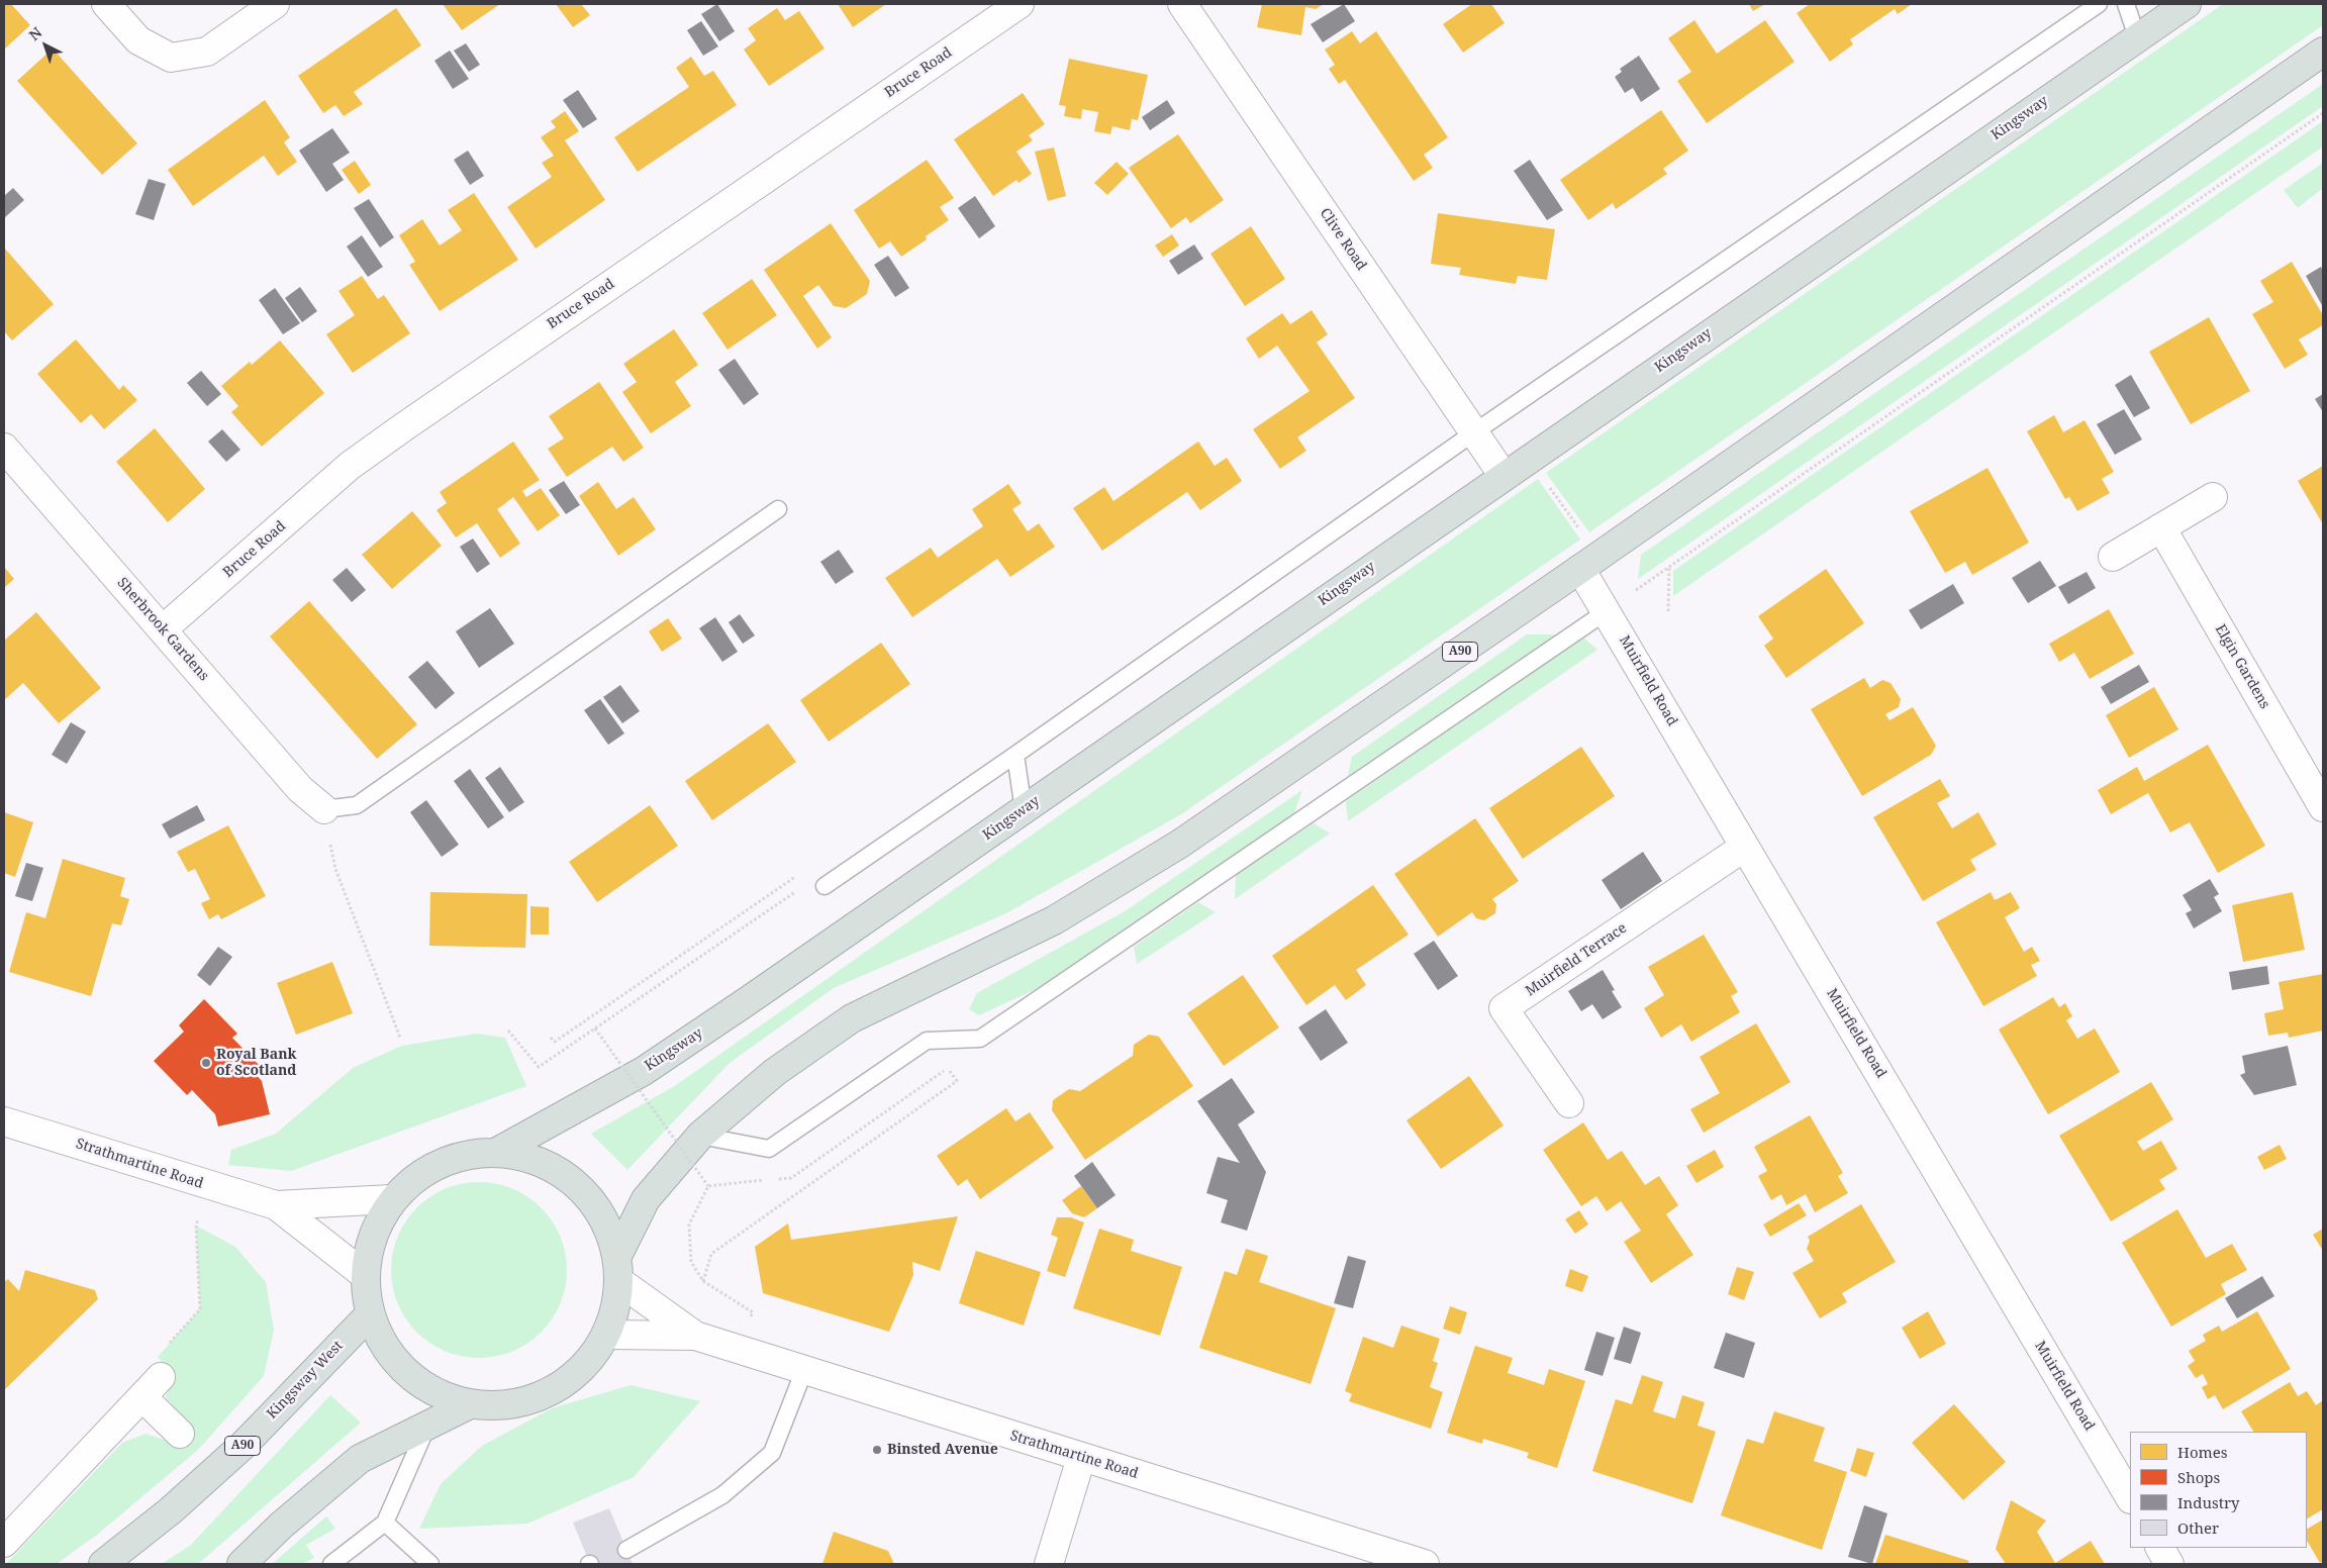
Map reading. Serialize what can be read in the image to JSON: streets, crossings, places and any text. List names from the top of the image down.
{
  "streets": {
    "highway": ["Kingsway", "A90", "Kingsway West"],
    "street": [
      "Bruce Road",
      "Clive Road",
      "Sherbrook Gardens",
      "Elgin Gardens",
      "Muirfield Road",
      "Muirfield Terrace",
      "Strathmartine Road"
    ]
  },
  "crossings": [
    ["Bruce Road", "Sherbrook Gardens"],
    ["Kingsway", "Clive Road"],
    ["A90", "Muirfield Road"],
    ["A90", "Strathmartine Road"],
    ["Muirfield Road", "Muirfield Terrace"]
  ],
  "places": ["Royal Bank of Scotland", "Binsted Avenue"],
  "legend": [
    "Homes",
    "Shops",
    "Industry",
    "Other"
  ],
  "north": "top left"
}
